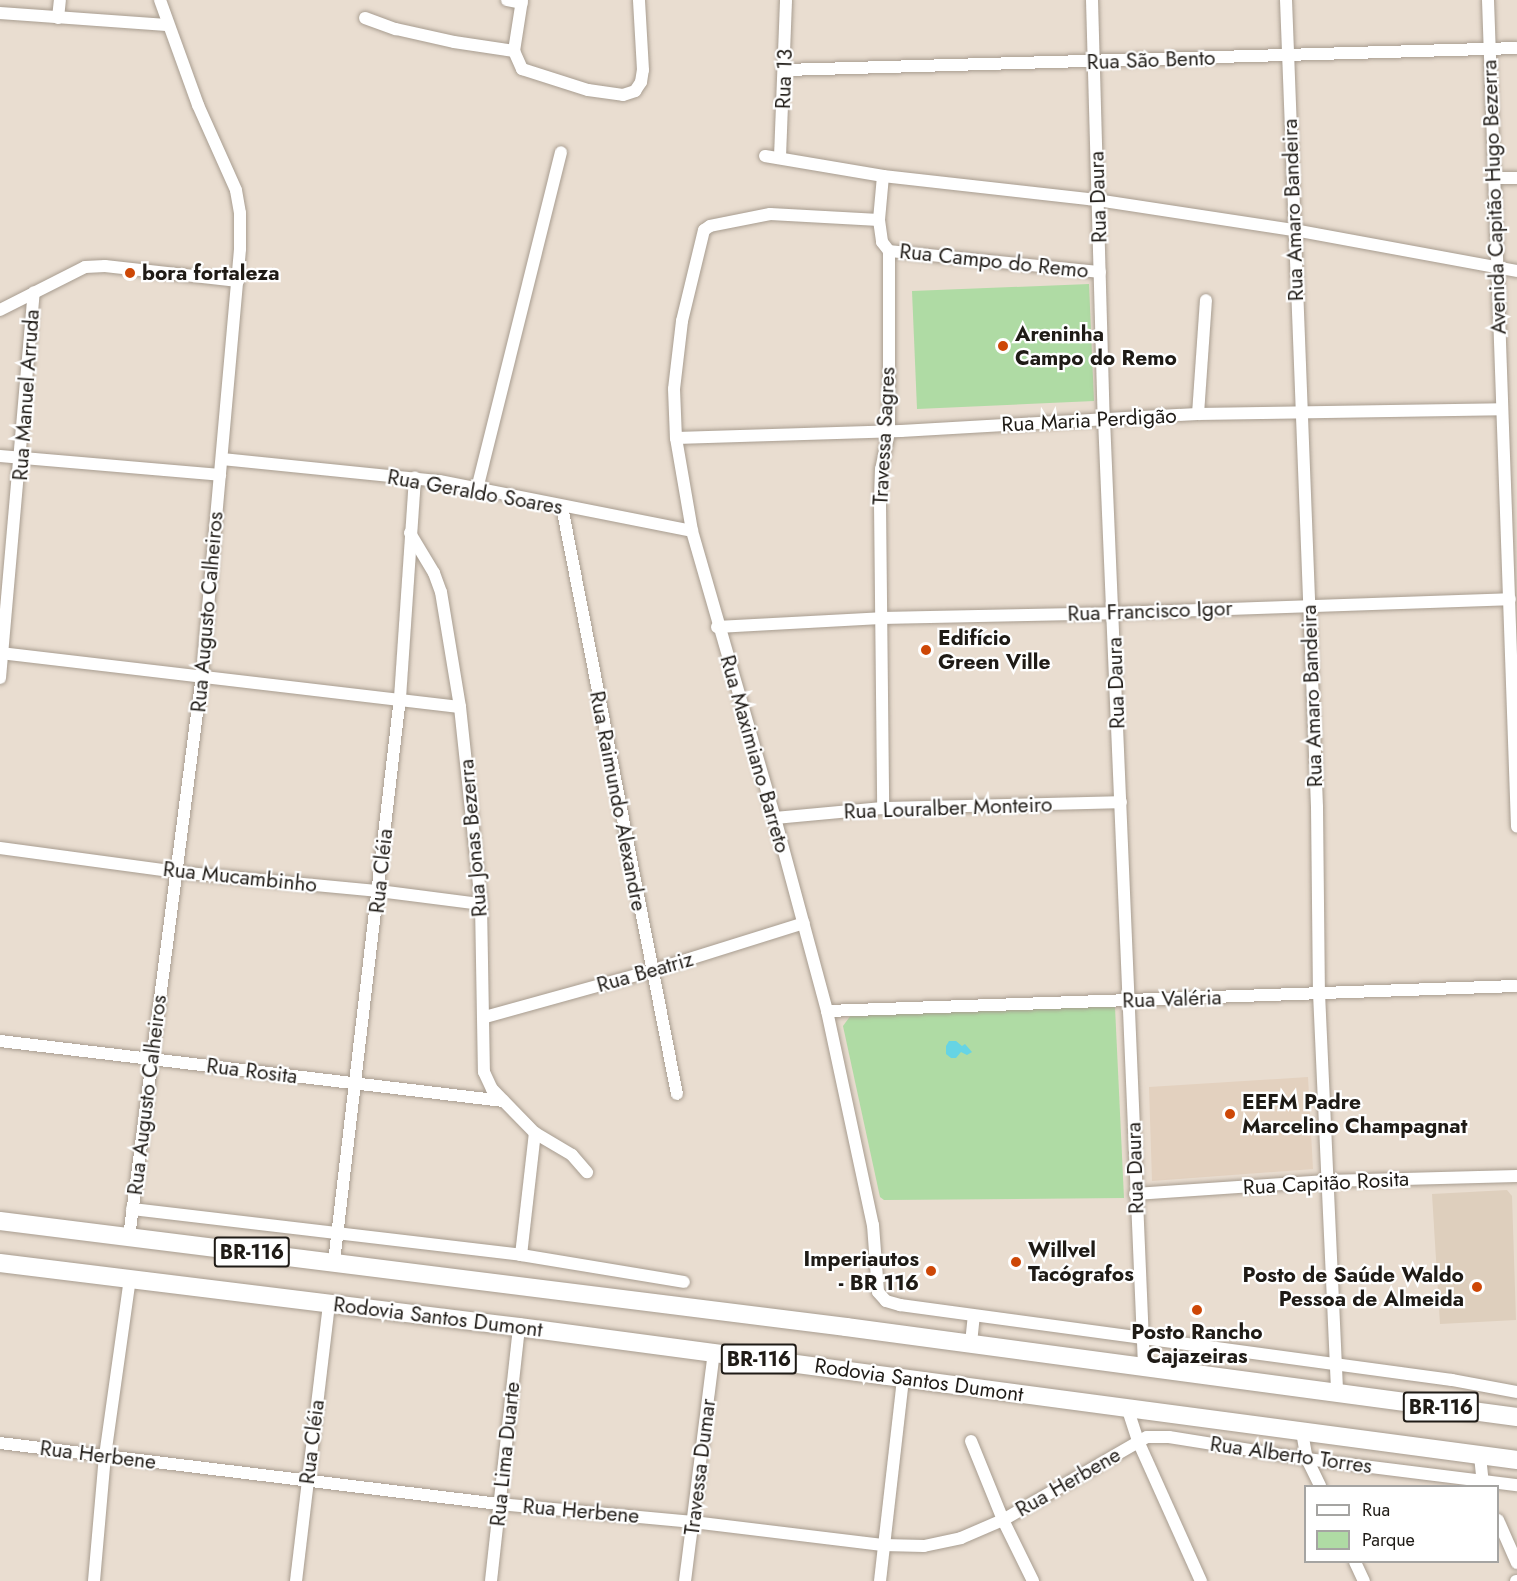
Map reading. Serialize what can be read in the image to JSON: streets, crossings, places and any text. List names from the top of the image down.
{
  "streets": {
    "highway": ["BR-116", "Rodovia Santos Dumont"],
    "street": [
      "Rua São Bento",
      "Rua 13",
      "Rua Daura",
      "Avenida Capitão Hugo Bezerra",
      "Rua Amaro Bandeira",
      "Rua Campo do Remo",
      "Rua Manuel Arruda",
      "Rua Maria Perdigão",
      "Travessa Sagres",
      "Rua Geraldo Soares",
      "Rua Francisco Igor",
      "Rua Augusto Calheiros",
      "Rua Maximiano Barreto",
      "Rua Raimundo Alexandre",
      "Rua Louralber Monteiro",
      "Rua Jonas Bezerra",
      "Rua Cléia",
      "Rua Mucambinho",
      "Rua Beatriz",
      "Rua Valéria",
      "Rua Rosita",
      "Rua Capitão Rosita",
      "Rua Lima Duarte",
      "Rua Herbene",
      "Rua Alberto Torres",
      "Travessa Dumar"
    ]
  },
  "crossings": [
    ["Rua São Bento", "Rua 13"],
    ["Rua São Bento", "Rua Daura"],
    ["Rua São Bento", "Avenida Capitão Hugo Bezerra"],
    ["Rua São Bento", "Rua Amaro Bandeira"],
    ["Rua Daura", "Rua Campo do Remo"],
    ["Rua Daura", "Rua Maria Perdigão"],
    ["Rua Daura", "Rua Francisco Igor"],
    ["Rua Daura", "Rua Louralber Monteiro"],
    ["Rua Daura", "Rua Valéria"],
    ["Rua Daura", "Rua Capitão Rosita"],
    ["Rua Daura", "Rodovia Santos Dumont"],
    ["Avenida Capitão Hugo Bezerra", "Rua Maria Perdigão"],
    ["Avenida Capitão Hugo Bezerra", "Rua Francisco Igor"],
    ["Rua Amaro Bandeira", "Rua Maria Perdigão"],
    ["Rua Amaro Bandeira", "Rua Francisco Igor"],
    ["Rua Amaro Bandeira", "Rua Valéria"],
    ["Rua Amaro Bandeira", "Rua Capitão Rosita"],
    ["Rua Amaro Bandeira", "Rodovia Santos Dumont"],
    ["Rua Campo do Remo", "Travessa Sagres"],
    ["Rua Maria Perdigão", "Travessa Sagres"],
    ["Rua Maria Perdigão", "Rua Maximiano Barreto"],
    ["Travessa Sagres", "Rua Francisco Igor"],
    ["Travessa Sagres", "Rua Maximiano Barreto"],
    ["Travessa Sagres", "Rua Louralber Monteiro"],
    ["Rua Geraldo Soares", "Rua Augusto Calheiros"],
    ["Rua Geraldo Soares", "Rua Maximiano Barreto"],
    ["Rua Geraldo Soares", "Rua Raimundo Alexandre"],
    ["Rua Geraldo Soares", "Rua Cléia"],
    ["Rua Francisco Igor", "Rua Maximiano Barreto"],
    ["Rua Augusto Calheiros", "Rua Mucambinho"],
    ["Rua Augusto Calheiros", "Rua Rosita"],
    ["Rua Augusto Calheiros", "Rodovia Santos Dumont"],
    ["Rua Maximiano Barreto", "Rua Louralber Monteiro"],
    ["Rua Maximiano Barreto", "Rua Beatriz"],
    ["Rua Maximiano Barreto", "Rua Valéria"],
    ["Rua Raimundo Alexandre", "Rua Beatriz"],
    ["Rua Jonas Bezerra", "Rua Cléia"],
    ["Rua Jonas Bezerra", "Rua Mucambinho"],
    ["Rua Jonas Bezerra", "Rua Beatriz"],
    ["Rua Jonas Bezerra", "Rua Rosita"],
    ["Rua Cléia", "Rua Mucambinho"],
    ["Rua Cléia", "Rua Rosita"],
    ["Rua Cléia", "Rodovia Santos Dumont"],
    ["Rua Cléia", "Rua Herbene"],
    ["Rodovia Santos Dumont", "Rua Lima Duarte"],
    ["Rodovia Santos Dumont", "Travessa Dumar"],
    ["Rua Lima Duarte", "Rua Herbene"],
    ["Rua Herbene", "Rua Alberto Torres"],
    ["Rua Herbene", "Travessa Dumar"]
  ],
  "places": [
    "bora fortaleza",
    "Areninha Campo do Remo",
    "Edifício Green Ville",
    "EEFM Padre Marcelino Champagnat",
    "Willvel Tacógrafos",
    "Imperiautos - BR 116",
    "Posto de Saúde Waldo Pessoa de Almeida",
    "Posto Rancho Cajazeiras"
  ],
  "legend": ["Rua", "Parque"]
}
